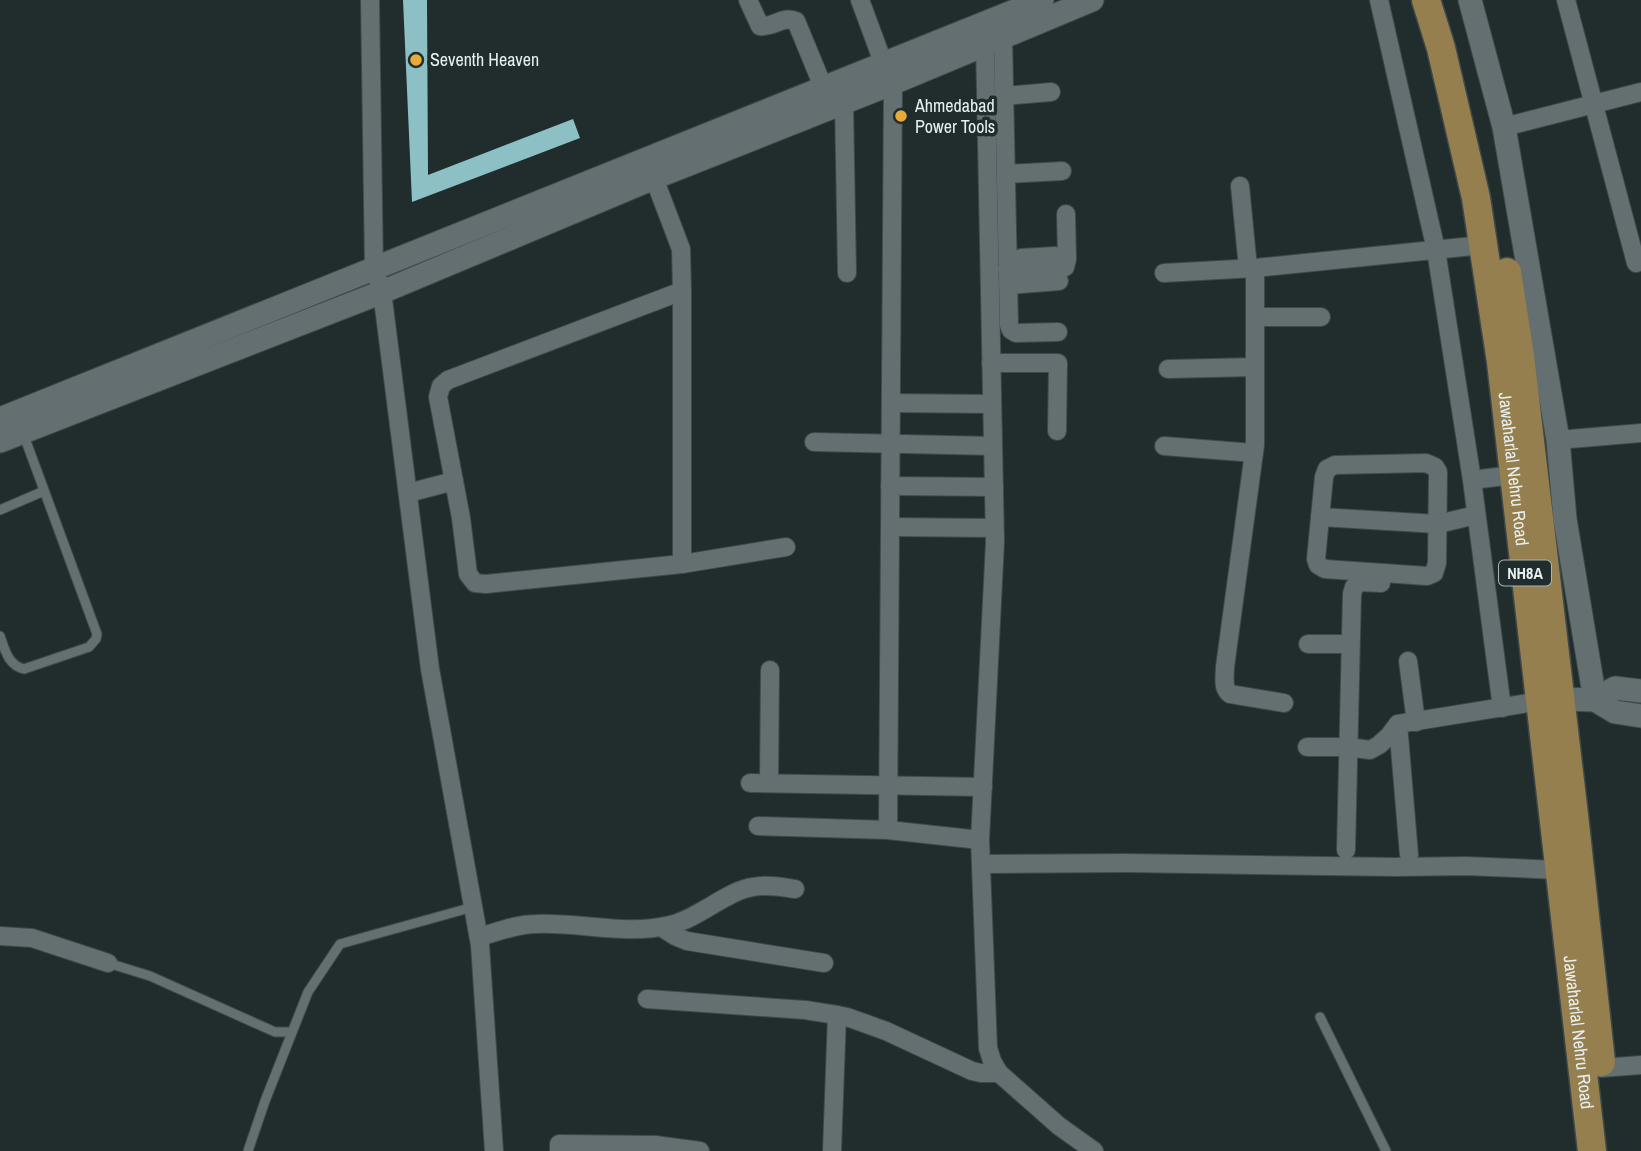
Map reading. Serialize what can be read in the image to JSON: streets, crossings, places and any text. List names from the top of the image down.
{
  "streets": {
    "main road": ["Jawaharlal Nehru Road", "NH8A"]
  },
  "places": ["Seventh Heaven", "Ahmedabad Power Tools"]
}
